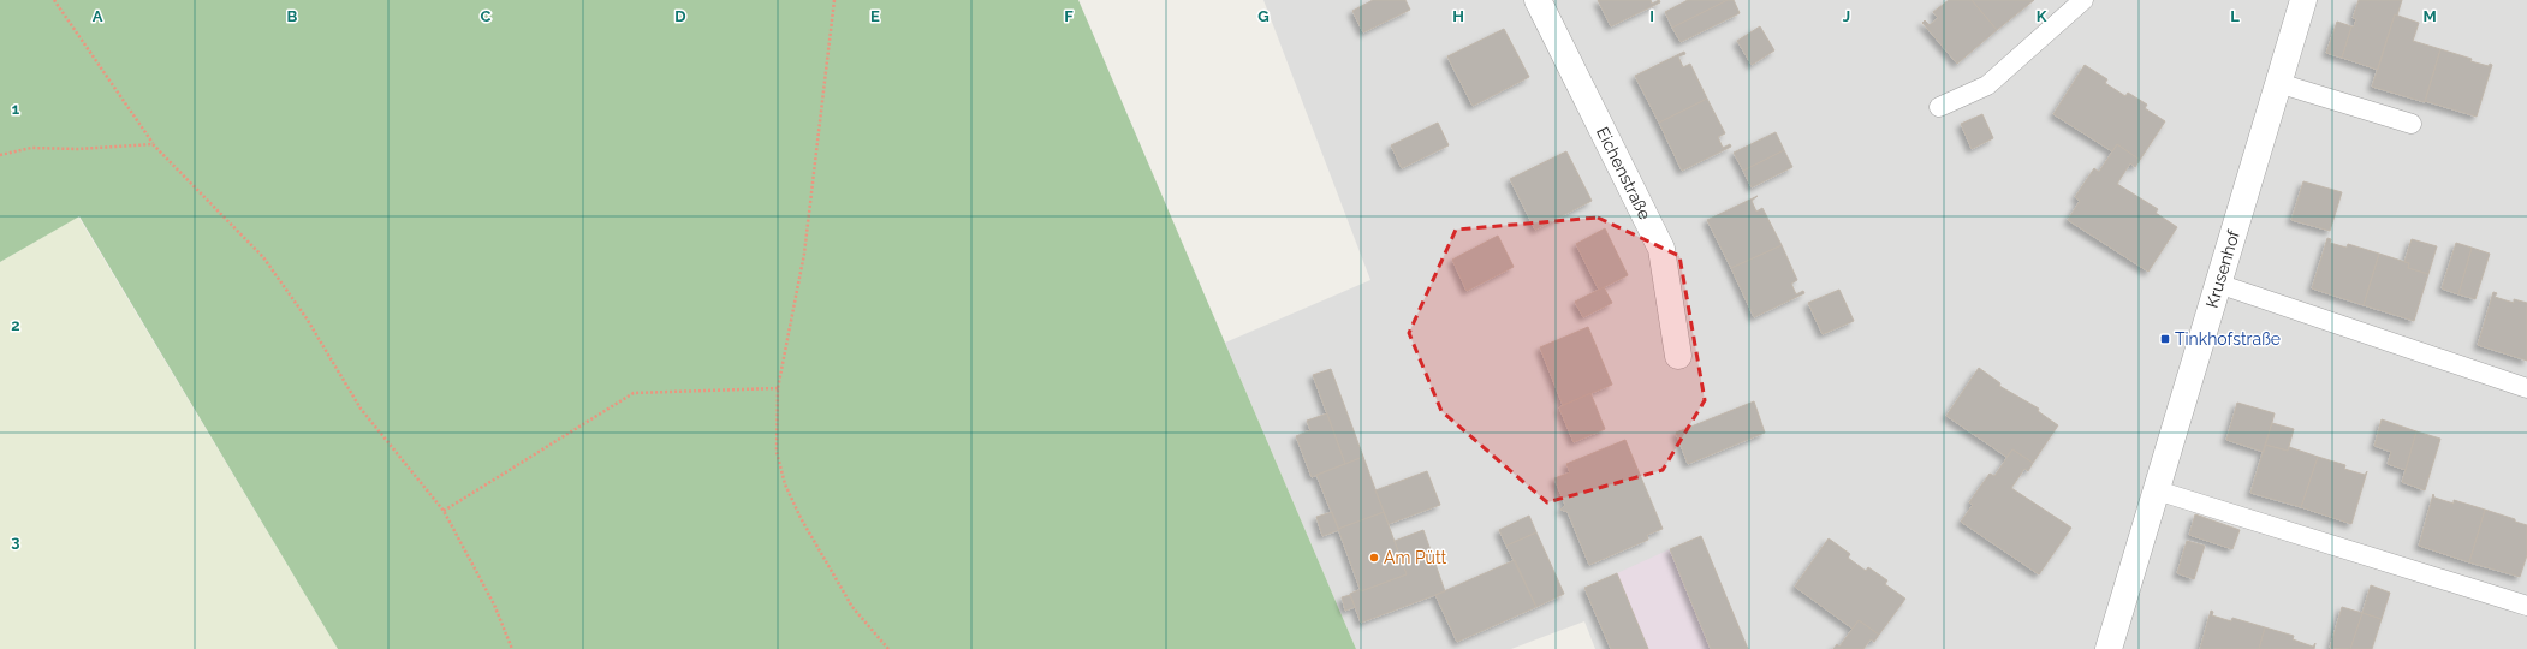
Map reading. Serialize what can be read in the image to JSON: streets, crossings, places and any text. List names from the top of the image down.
{
  "streets": {
    "street": ["Eichenstraße", "Krusenhof"]
  },
  "places": {
    "transit": ["Tinkhofstraße"],
    "other": ["Am Pütt"]
  },
  "grid": {
    "columns": [
      "A",
      "B",
      "C",
      "D",
      "E",
      "F",
      "G",
      "H",
      "I",
      "J",
      "K",
      "L",
      "M"
    ],
    "rows": ["1", "2", "3"]
  }
}
